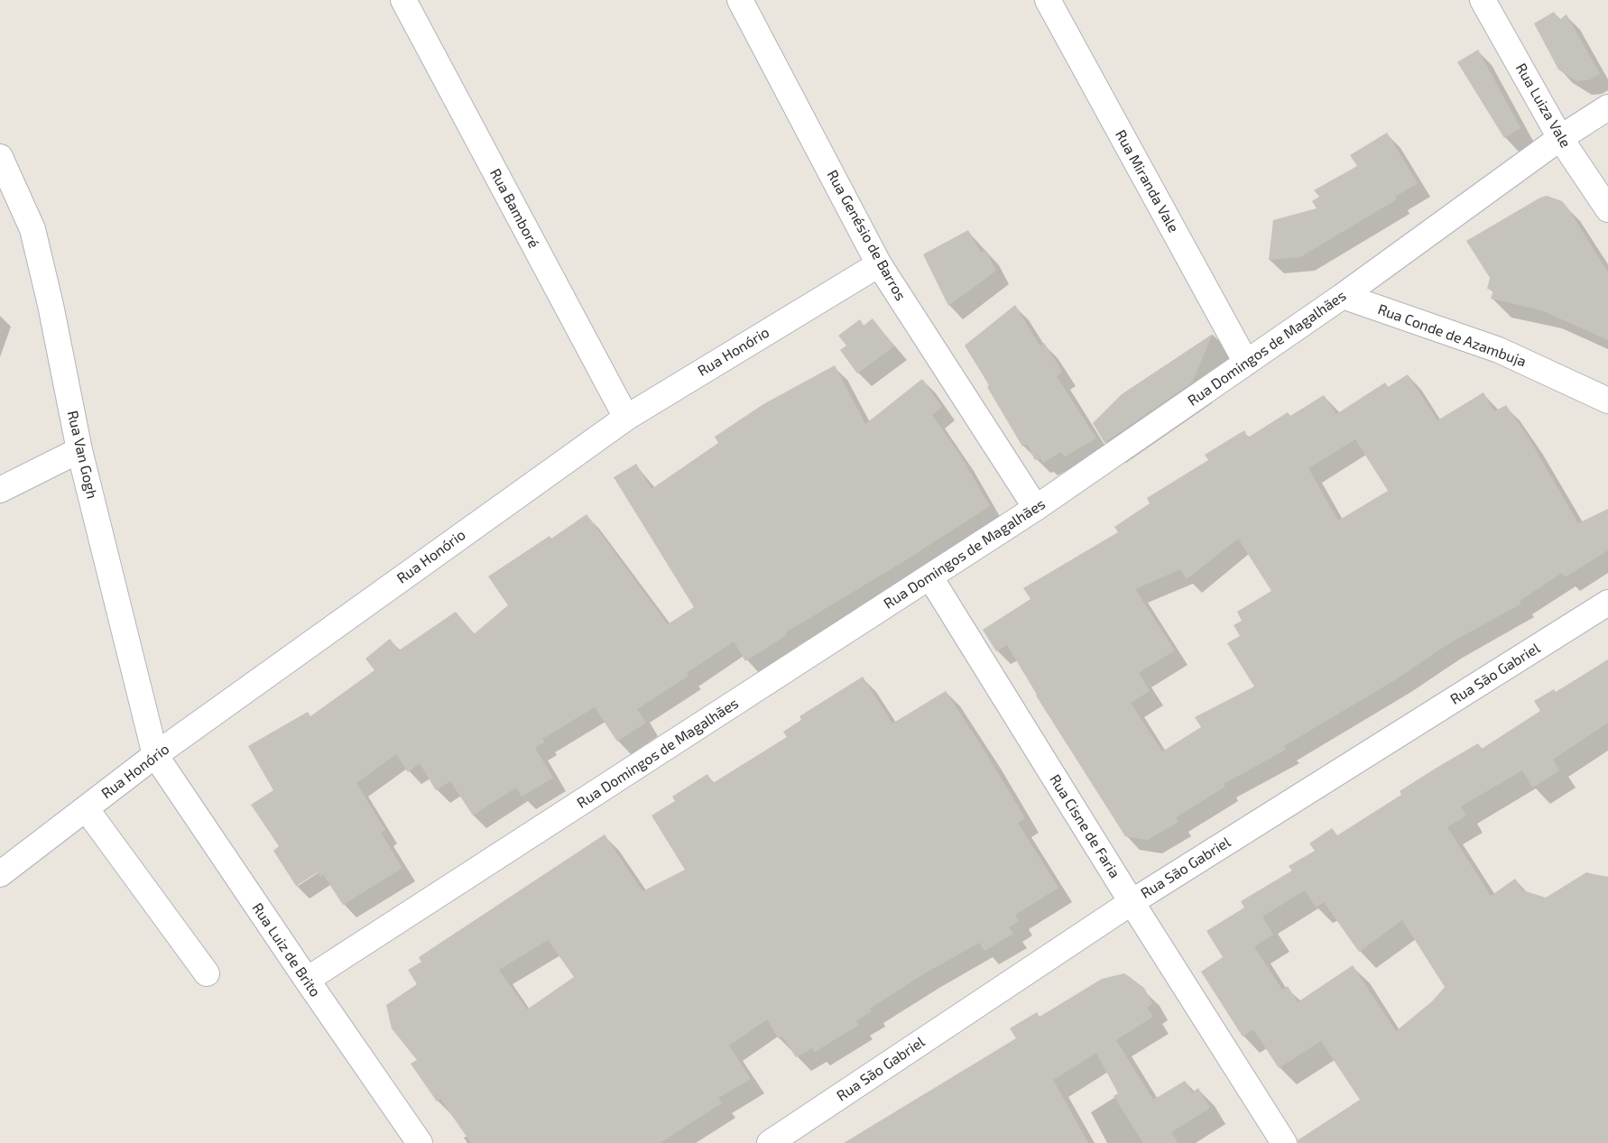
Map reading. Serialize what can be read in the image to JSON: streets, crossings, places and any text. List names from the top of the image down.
{
  "streets": {
    "street": [
      "Rua Luiza Vale",
      "Rua Miranda Vale",
      "Rua Bamboré",
      "Rua Genésio de Barros",
      "Rua Conde de Azambuja",
      "Rua Domingos de Magalhães",
      "Rua Honório",
      "Rua Van Gogh",
      "Rua São Gabriel",
      "Rua Cisne de Faria",
      "Rua Luiz de Brito"
    ]
  },
  "crossings": [
    ["Rua Luiza Vale", "Rua Domingos de Magalhães"],
    ["Rua Miranda Vale", "Rua Domingos de Magalhães"],
    ["Rua Bamboré", "Rua Honório"],
    ["Rua Genésio de Barros", "Rua Domingos de Magalhães"],
    ["Rua Genésio de Barros", "Rua Honório"],
    ["Rua Conde de Azambuja", "Rua Domingos de Magalhães"],
    ["Rua Domingos de Magalhães", "Rua Cisne de Faria"],
    ["Rua Domingos de Magalhães", "Rua Luiz de Brito"],
    ["Rua Honório", "Rua Van Gogh"],
    ["Rua Honório", "Rua Luiz de Brito"],
    ["Rua Van Gogh", "Rua Luiz de Brito"],
    ["Rua São Gabriel", "Rua Cisne de Faria"]
  ]
}
